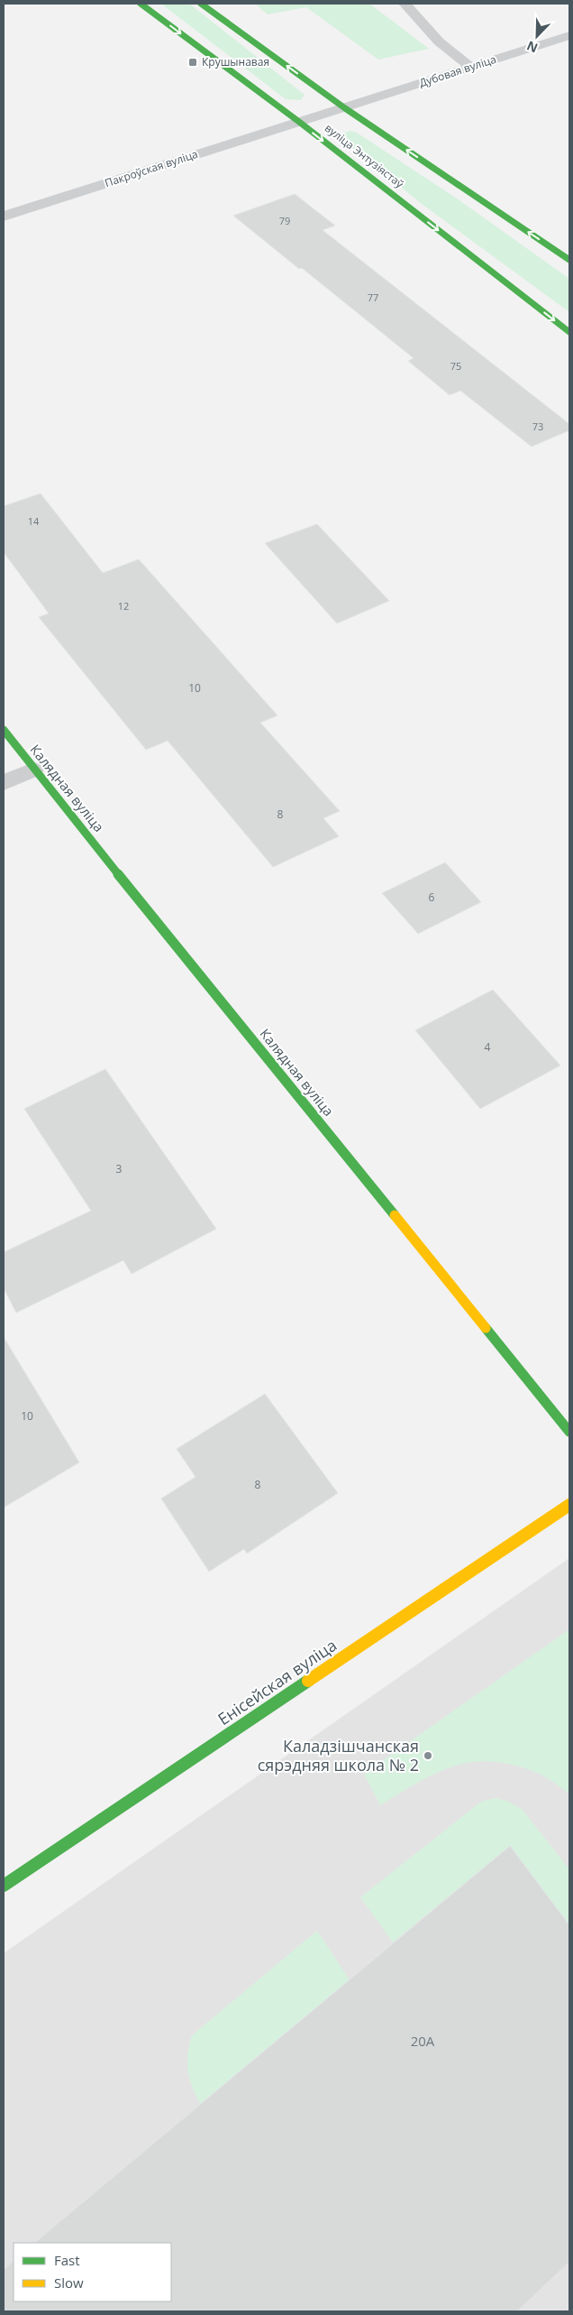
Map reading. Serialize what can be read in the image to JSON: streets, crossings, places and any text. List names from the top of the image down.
{
  "streets": {
    "street": [
      "Дубовая вуліца",
      "вуліца Энтузіястаў",
      "Пакроўская вуліца",
      "Калядная вуліца",
      "Енісейская вуліца"
    ]
  },
  "crossings": [
    ["Дубовая вуліца", "вуліца Энтузіястаў"],
    ["Дубовая вуліца", "Пакроўская вуліца"],
    ["вуліца Энтузіястаў", "Пакроўская вуліца"]
  ],
  "places": {
    "transit": ["Крушынавая"],
    "other": ["Каладзішчанская сярэдняя школа № 2"]
  },
  "house_numbers": [
    "79",
    "77",
    "75",
    "73",
    "14",
    "12",
    "10",
    "8",
    "6",
    "4",
    "3",
    "10",
    "8",
    "20А"
  ],
  "legend": ["Fast", "Slow"],
  "north": "bottom left"
}
